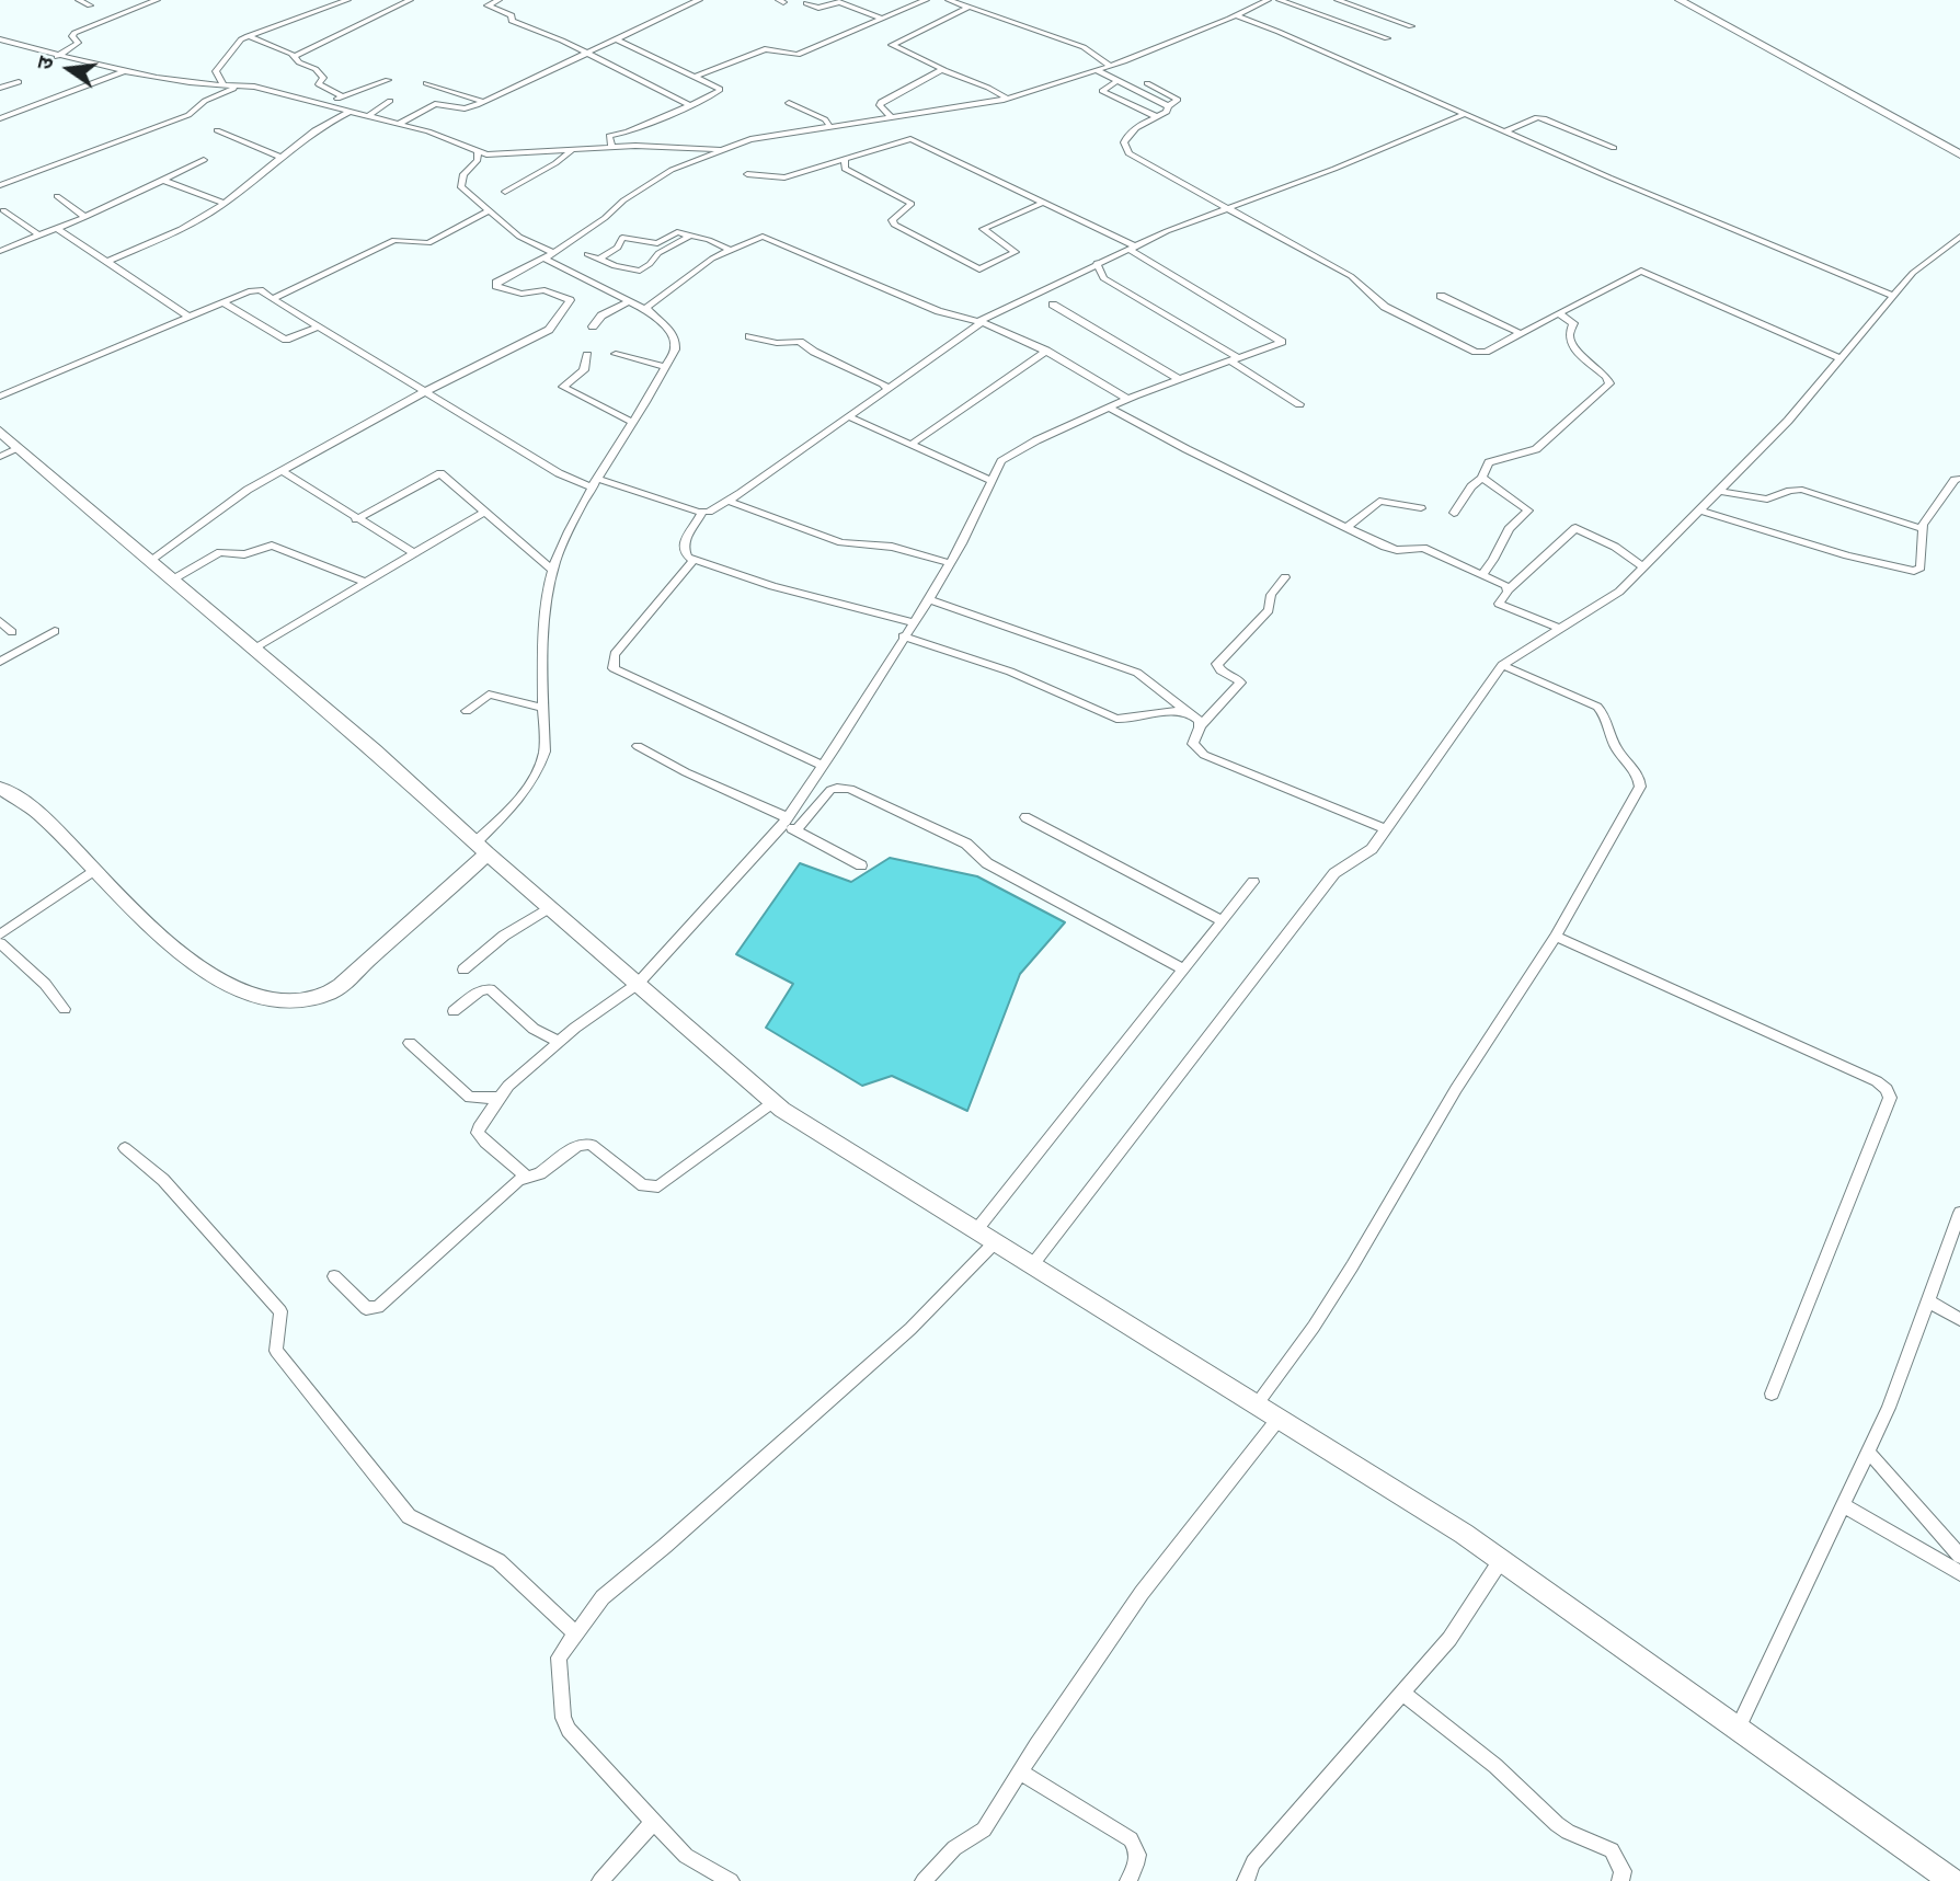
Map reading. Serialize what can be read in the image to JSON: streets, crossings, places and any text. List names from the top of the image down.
{
  "north": "left"
}
